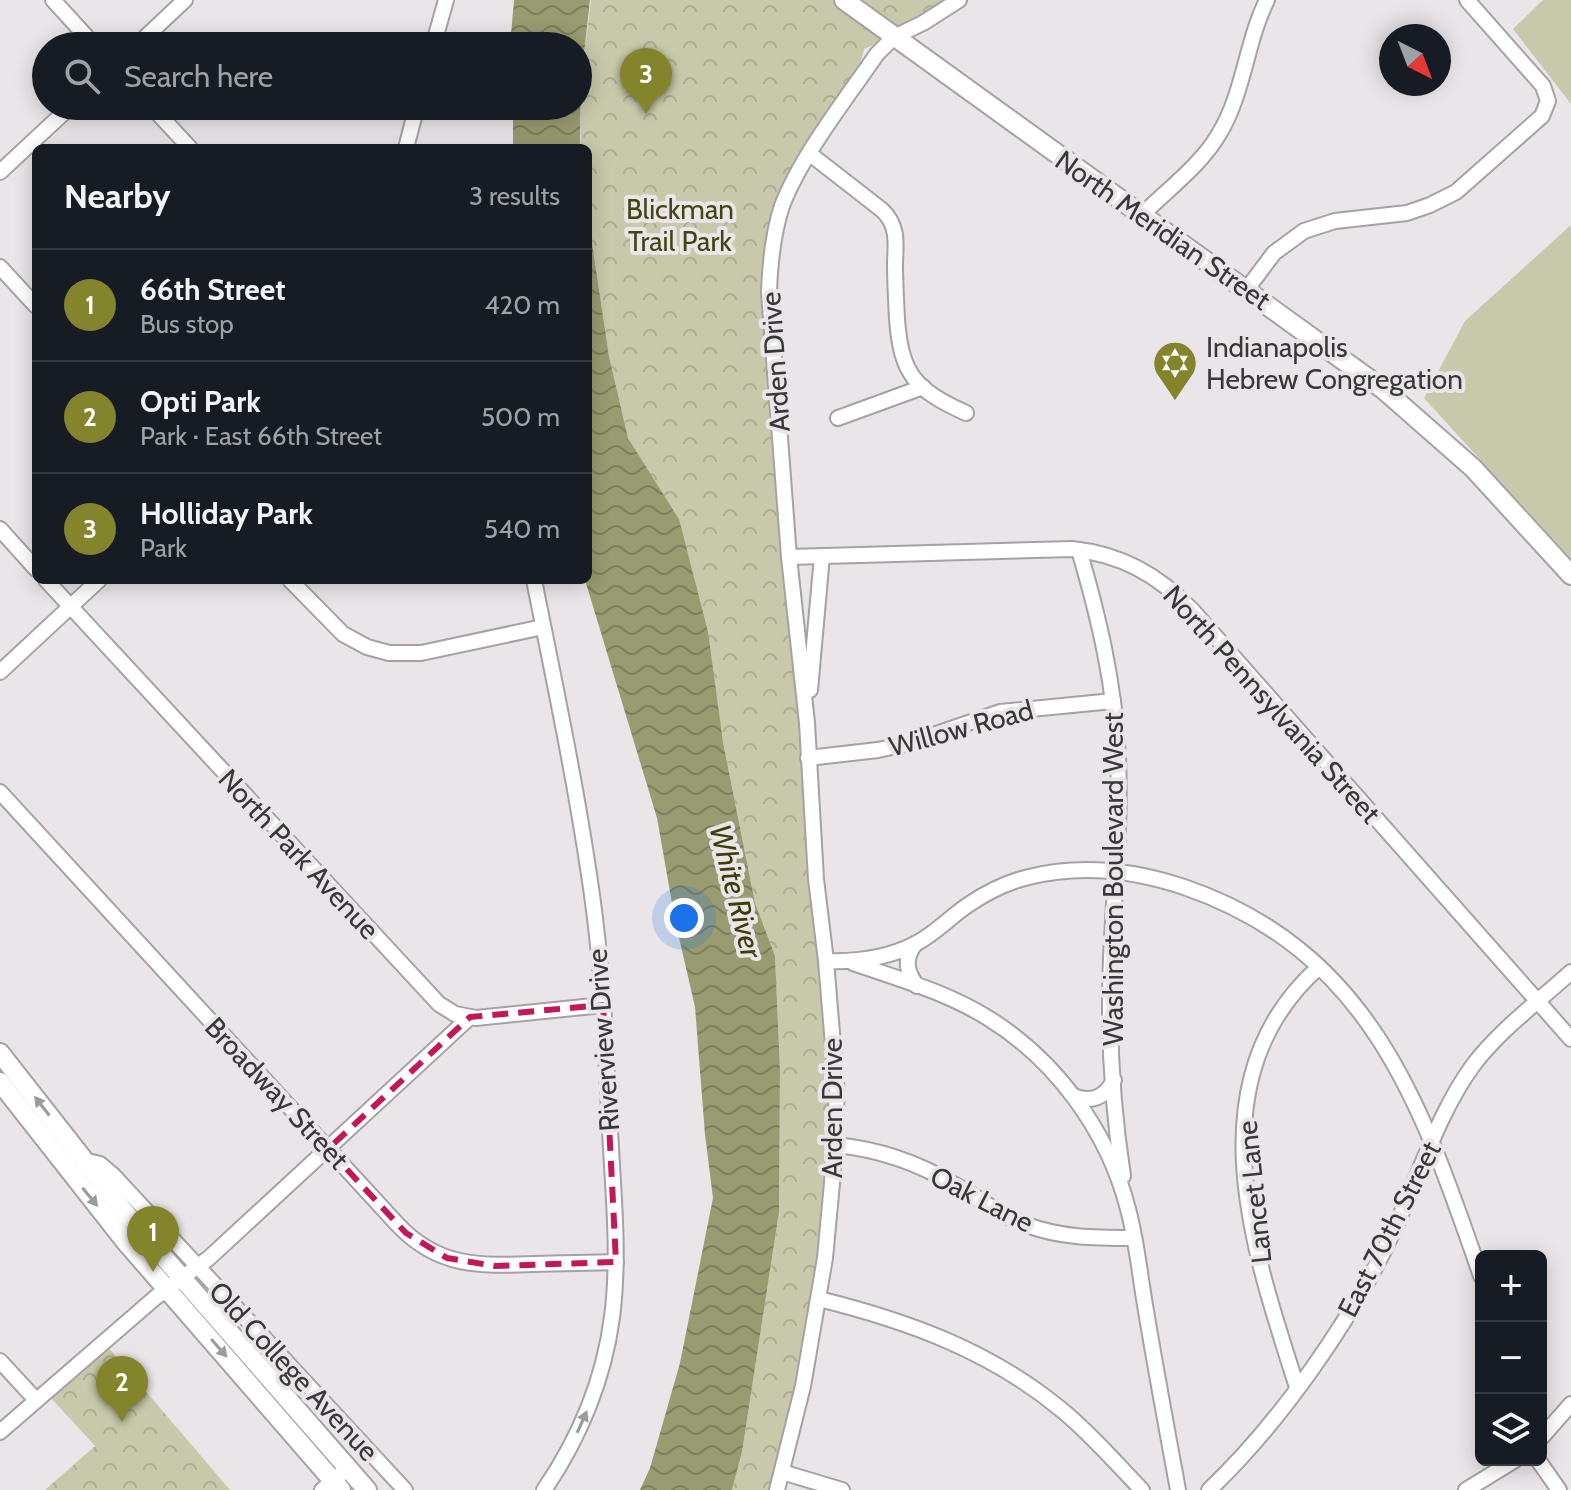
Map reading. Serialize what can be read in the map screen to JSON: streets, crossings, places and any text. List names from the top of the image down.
{
  "streets": {
    "main road": ["North Meridian Street"],
    "street": [
      "Arden Drive",
      "North Pennsylvania Street",
      "Willow Road",
      "North Park Avenue",
      "Washington Boulevard West",
      "Riverview Drive",
      "Broadway Street",
      "Lancet Lane",
      "Oak Lane",
      "East 70th Street",
      "Old College Avenue"
    ]
  },
  "crossings": [
    ["North Meridian Street", "Arden Drive"],
    ["Arden Drive", "North Pennsylvania Street"],
    ["Arden Drive", "Willow Road"],
    ["Arden Drive", "Oak Lane"],
    ["North Pennsylvania Street", "Washington Boulevard West"],
    ["North Pennsylvania Street", "East 70th Street"],
    ["Willow Road", "Washington Boulevard West"],
    ["Riverview Drive", "Broadway Street"],
    ["Lancet Lane", "East 70th Street"]
  ],
  "water": ["White River"],
  "parks": ["Blickman Trail Park"],
  "places": {
    "synagogue": ["Indianapolis Hebrew Congregation"]
  },
  "north": "bottom right",
  "page": {
    "search": "Search here",
    "pins": ["3", "1", "2"],
    "heading": ["Nearby", "3 results"],
    "list": [
      {
        "mark": "1",
        "name": "66th Street",
        "note": "Bus stop",
        "value": "420 m"
      },
      {
        "mark": "2",
        "name": "Opti Park",
        "note": "Park · East 66th Street",
        "value": "500 m"
      },
      {
        "mark": "3",
        "name": "Holliday Park",
        "note": "Park",
        "value": "540 m"
      }
    ],
    "map_buttons": ["+", "−"]
  }
}
